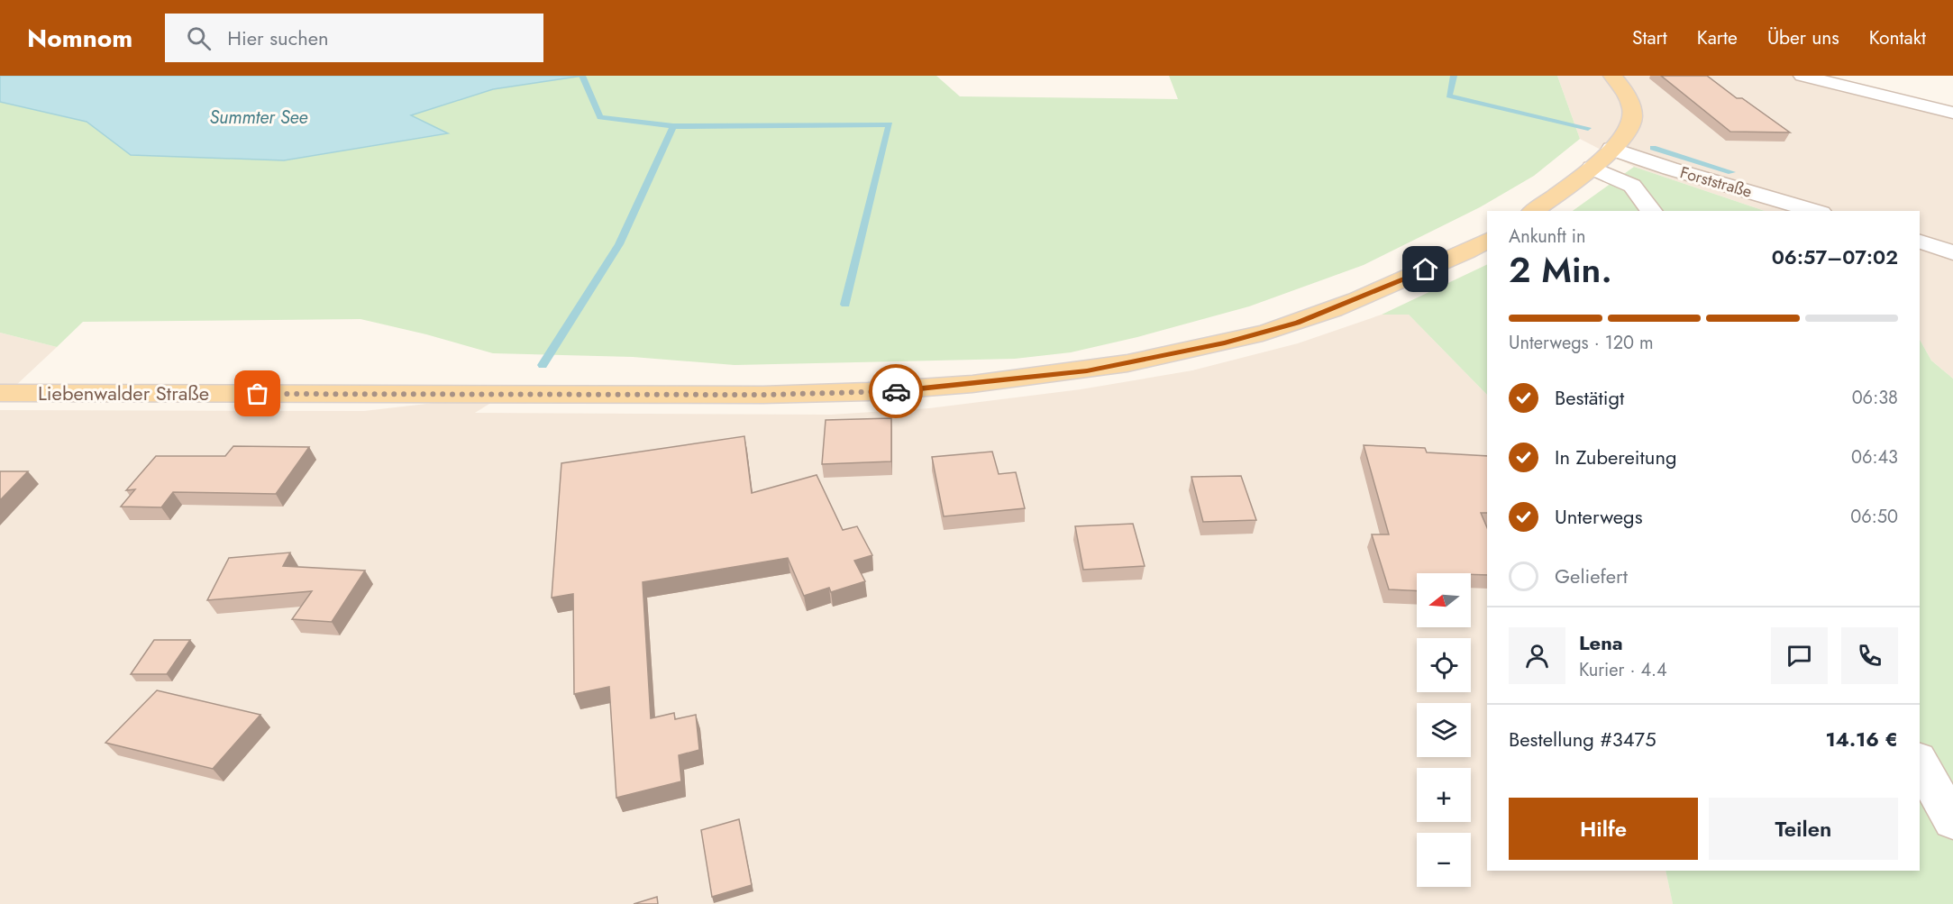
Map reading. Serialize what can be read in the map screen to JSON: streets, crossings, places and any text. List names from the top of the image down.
{
  "streets": {
    "main road": ["Liebenwalder Straße"],
    "street": ["Forststraße"]
  },
  "water": ["Summter See"],
  "north": "left",
  "page": {
    "header": "Nomnom",
    "search": "Hier suchen",
    "nav": [
      "Start",
      "Karte",
      "Über uns",
      "Kontakt"
    ],
    "heading": ["2 Min.", "Ankunft in", "06:57–07:02"],
    "panel": [
      "Lena",
      "Kurier · 4.4",
      "Bestellung #3475",
      "14.16 €"
    ],
    "bar": "Unterwegs · 120 m",
    "list": [
      ["Bestätigt", "06:38"],
      ["In Zubereitung", "06:43"],
      ["Unterwegs", "06:50"],
      "Geliefert"
    ],
    "map_buttons": ["+", "−"],
    "buttons": ["Hilfe", "Teilen"]
  }
}
